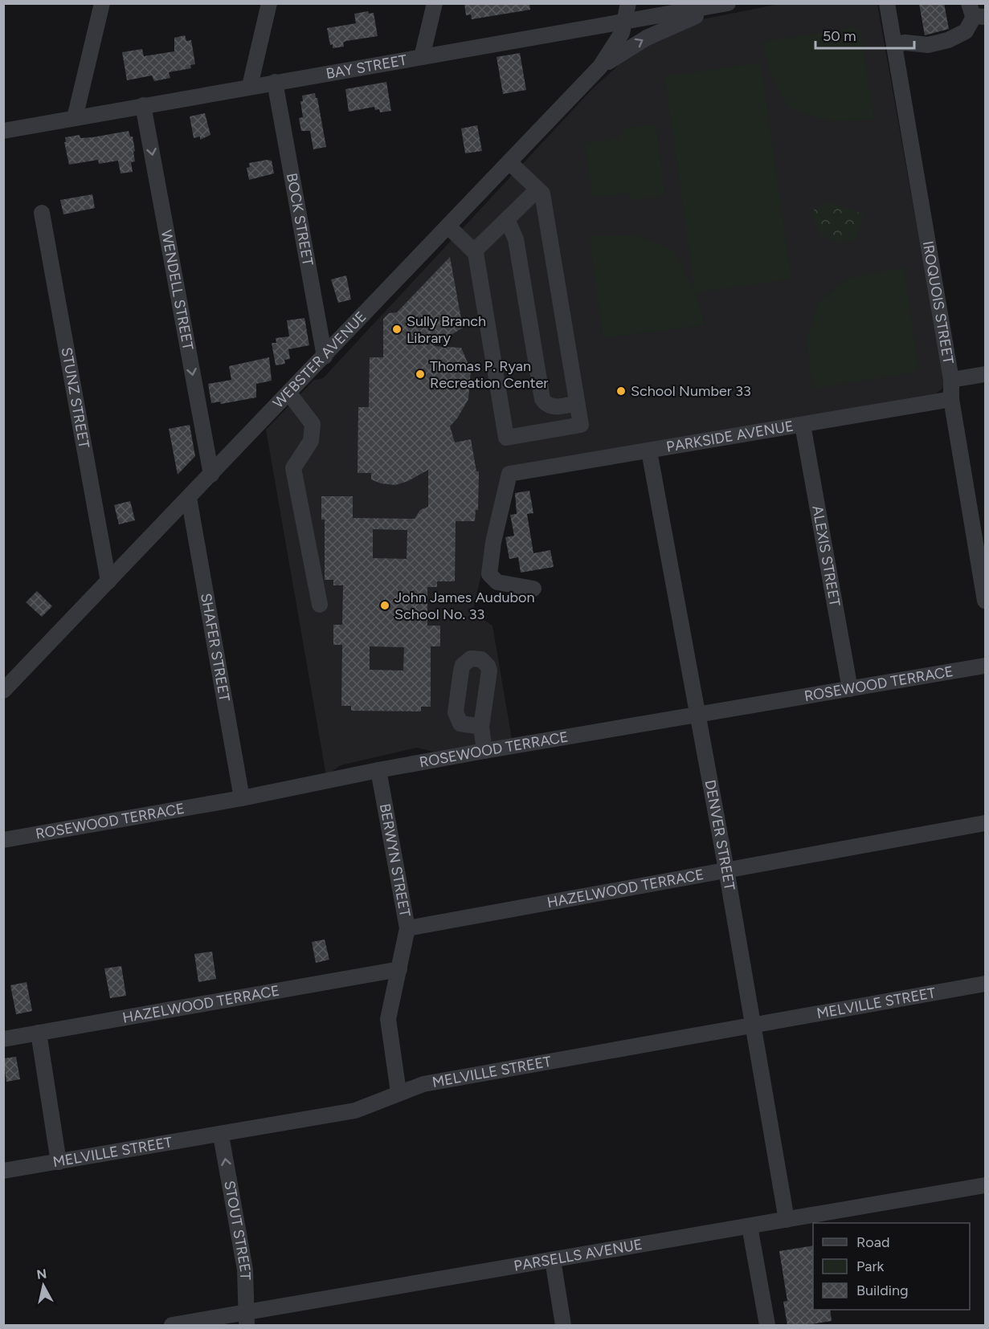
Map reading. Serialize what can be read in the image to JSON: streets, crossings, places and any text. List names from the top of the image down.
{
  "streets": {
    "street": [
      "BAY STREET",
      "BOCK STREET",
      "WENDELL STREET",
      "IROQUOIS STREET",
      "WEBSTER AVENUE",
      "STUNZ STREET",
      "PARKSIDE AVENUE",
      "ALEXIS STREET",
      "SHAFER STREET",
      "ROSEWOOD TERRACE",
      "DENVER STREET",
      "BERWYN STREET",
      "HAZELWOOD TERRACE",
      "MELVILLE STREET",
      "STOUT STREET",
      "PARSELLS AVENUE"
    ]
  },
  "crossings": [
    ["BAY STREET", "BOCK STREET"],
    ["BAY STREET", "WENDELL STREET"],
    ["BAY STREET", "WEBSTER AVENUE"],
    ["BOCK STREET", "WEBSTER AVENUE"],
    ["WENDELL STREET", "WEBSTER AVENUE"],
    ["IROQUOIS STREET", "PARKSIDE AVENUE"],
    ["WEBSTER AVENUE", "STUNZ STREET"],
    ["WEBSTER AVENUE", "SHAFER STREET"],
    ["PARKSIDE AVENUE", "ALEXIS STREET"],
    ["PARKSIDE AVENUE", "DENVER STREET"],
    ["ALEXIS STREET", "ROSEWOOD TERRACE"],
    ["SHAFER STREET", "ROSEWOOD TERRACE"],
    ["ROSEWOOD TERRACE", "DENVER STREET"],
    ["ROSEWOOD TERRACE", "BERWYN STREET"],
    ["DENVER STREET", "HAZELWOOD TERRACE"],
    ["DENVER STREET", "MELVILLE STREET"],
    ["DENVER STREET", "PARSELLS AVENUE"],
    ["BERWYN STREET", "HAZELWOOD TERRACE"],
    ["BERWYN STREET", "MELVILLE STREET"],
    ["MELVILLE STREET", "STOUT STREET"],
    ["STOUT STREET", "PARSELLS AVENUE"]
  ],
  "one_way": ["WENDELL STREET", "STOUT STREET"],
  "places": [
    "Sully Branch Library",
    "Thomas P. Ryan Recreation Center",
    "School Number 33",
    "John James Audubon School No. 33"
  ],
  "legend": ["Road", "Park", "Building"],
  "scale_bar": "50 m",
  "north": "top"
}
